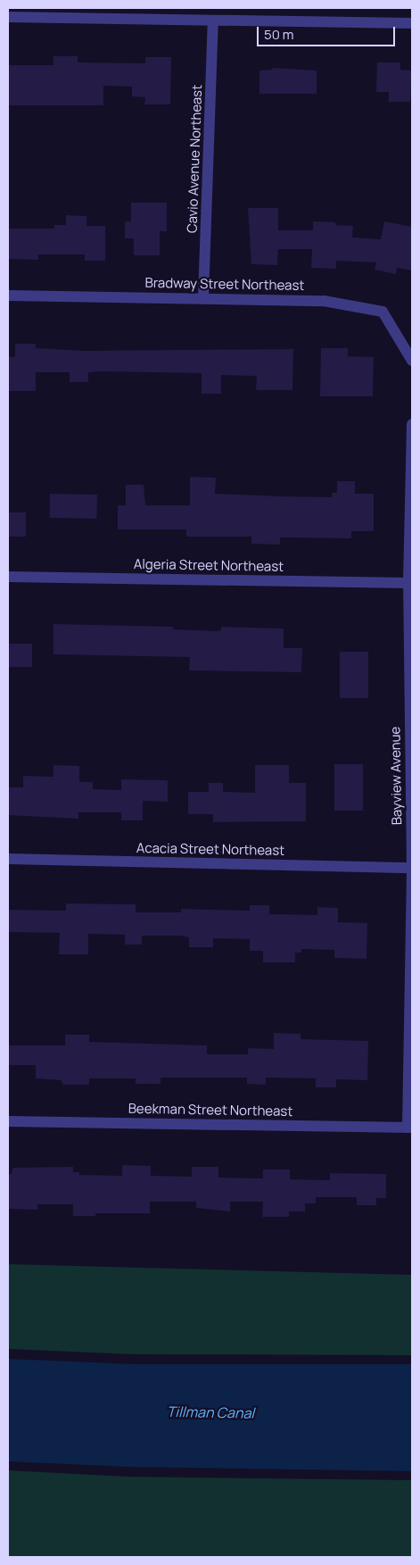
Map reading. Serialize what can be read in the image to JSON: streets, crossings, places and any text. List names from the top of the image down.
{
  "streets": {
    "street": [
      "Cavio Avenue Northeast",
      "Bradway Street Northeast",
      "Algeria Street Northeast",
      "Bayview Avenue",
      "Acacia Street Northeast",
      "Beekman Street Northeast"
    ]
  },
  "crossings": [
    ["Cavio Avenue Northeast", "Bradway Street Northeast"],
    ["Algeria Street Northeast", "Bayview Avenue"],
    ["Bayview Avenue", "Acacia Street Northeast"],
    ["Bayview Avenue", "Beekman Street Northeast"]
  ],
  "water": ["Tillman Canal"],
  "scale_bar": "50 m"
}
